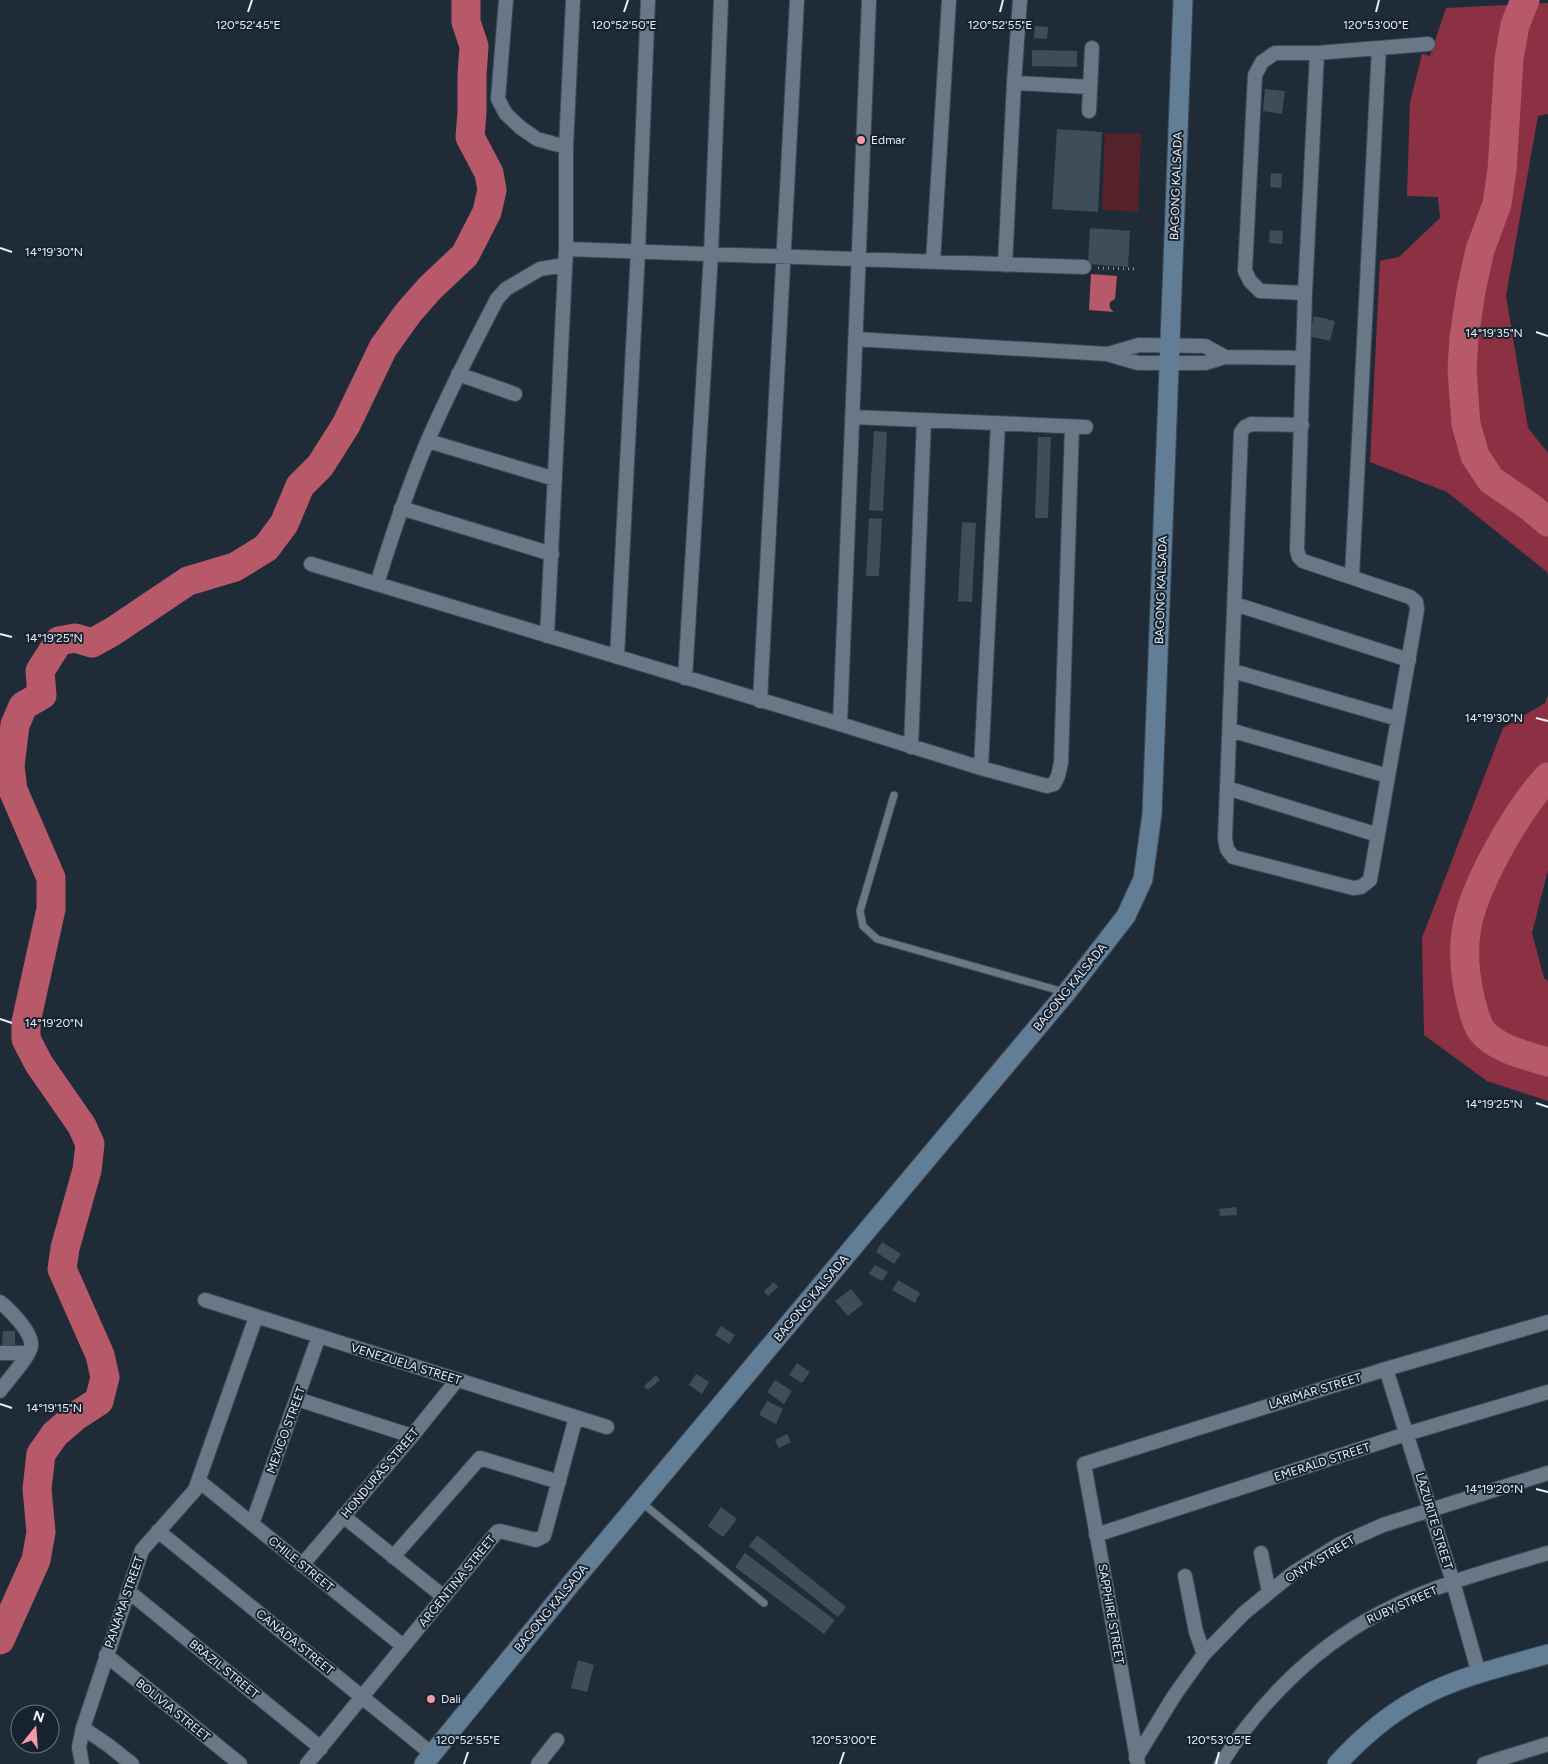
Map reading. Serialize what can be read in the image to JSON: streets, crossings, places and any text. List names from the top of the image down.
{
  "streets": {
    "street": [
      "BAGONG KALSADA",
      "VENEZUELA STREET",
      "LARIMAR STREET",
      "MEXICO STREET",
      "EMERALD STREET",
      "HONDURAS STREET",
      "LAZURITE STREET",
      "ONYX STREET",
      "CHILE STREET",
      "ARGENTINA STREET",
      "PANAMA STREET",
      "RUBY STREET",
      "SAPPHIRE STREET",
      "CANADA STREET",
      "BRAZIL STREET",
      "BOLIVIA STREET"
    ]
  },
  "crossings": [
    ["BAGONG KALSADA", "CANADA STREET"],
    ["VENEZUELA STREET", "MEXICO STREET"],
    ["VENEZUELA STREET", "HONDURAS STREET"],
    ["VENEZUELA STREET", "ARGENTINA STREET"],
    ["VENEZUELA STREET", "PANAMA STREET"],
    ["LARIMAR STREET", "LAZURITE STREET"],
    ["LARIMAR STREET", "SAPPHIRE STREET"],
    ["MEXICO STREET", "CHILE STREET"],
    ["EMERALD STREET", "LAZURITE STREET"],
    ["EMERALD STREET", "SAPPHIRE STREET"],
    ["HONDURAS STREET", "CHILE STREET"],
    ["LAZURITE STREET", "ONYX STREET"],
    ["LAZURITE STREET", "RUBY STREET"],
    ["ONYX STREET", "SAPPHIRE STREET"],
    ["CHILE STREET", "ARGENTINA STREET"],
    ["CHILE STREET", "PANAMA STREET"],
    ["ARGENTINA STREET", "CANADA STREET"],
    ["ARGENTINA STREET", "BRAZIL STREET"],
    ["PANAMA STREET", "CANADA STREET"],
    ["PANAMA STREET", "BRAZIL STREET"],
    ["PANAMA STREET", "BOLIVIA STREET"]
  ],
  "places": ["Edmar", "Dali"],
  "north": "top",
  "coordinates": [
    "120°52'45\"E",
    "120°52'50\"E",
    "120°52'55\"E",
    "120°53'00\"E",
    "14°19'30\"N",
    "14°19'35\"N",
    "14°19'25\"N",
    "14°19'20\"N",
    "14°19'15\"N",
    "120°53'05\"E"
  ]
}
